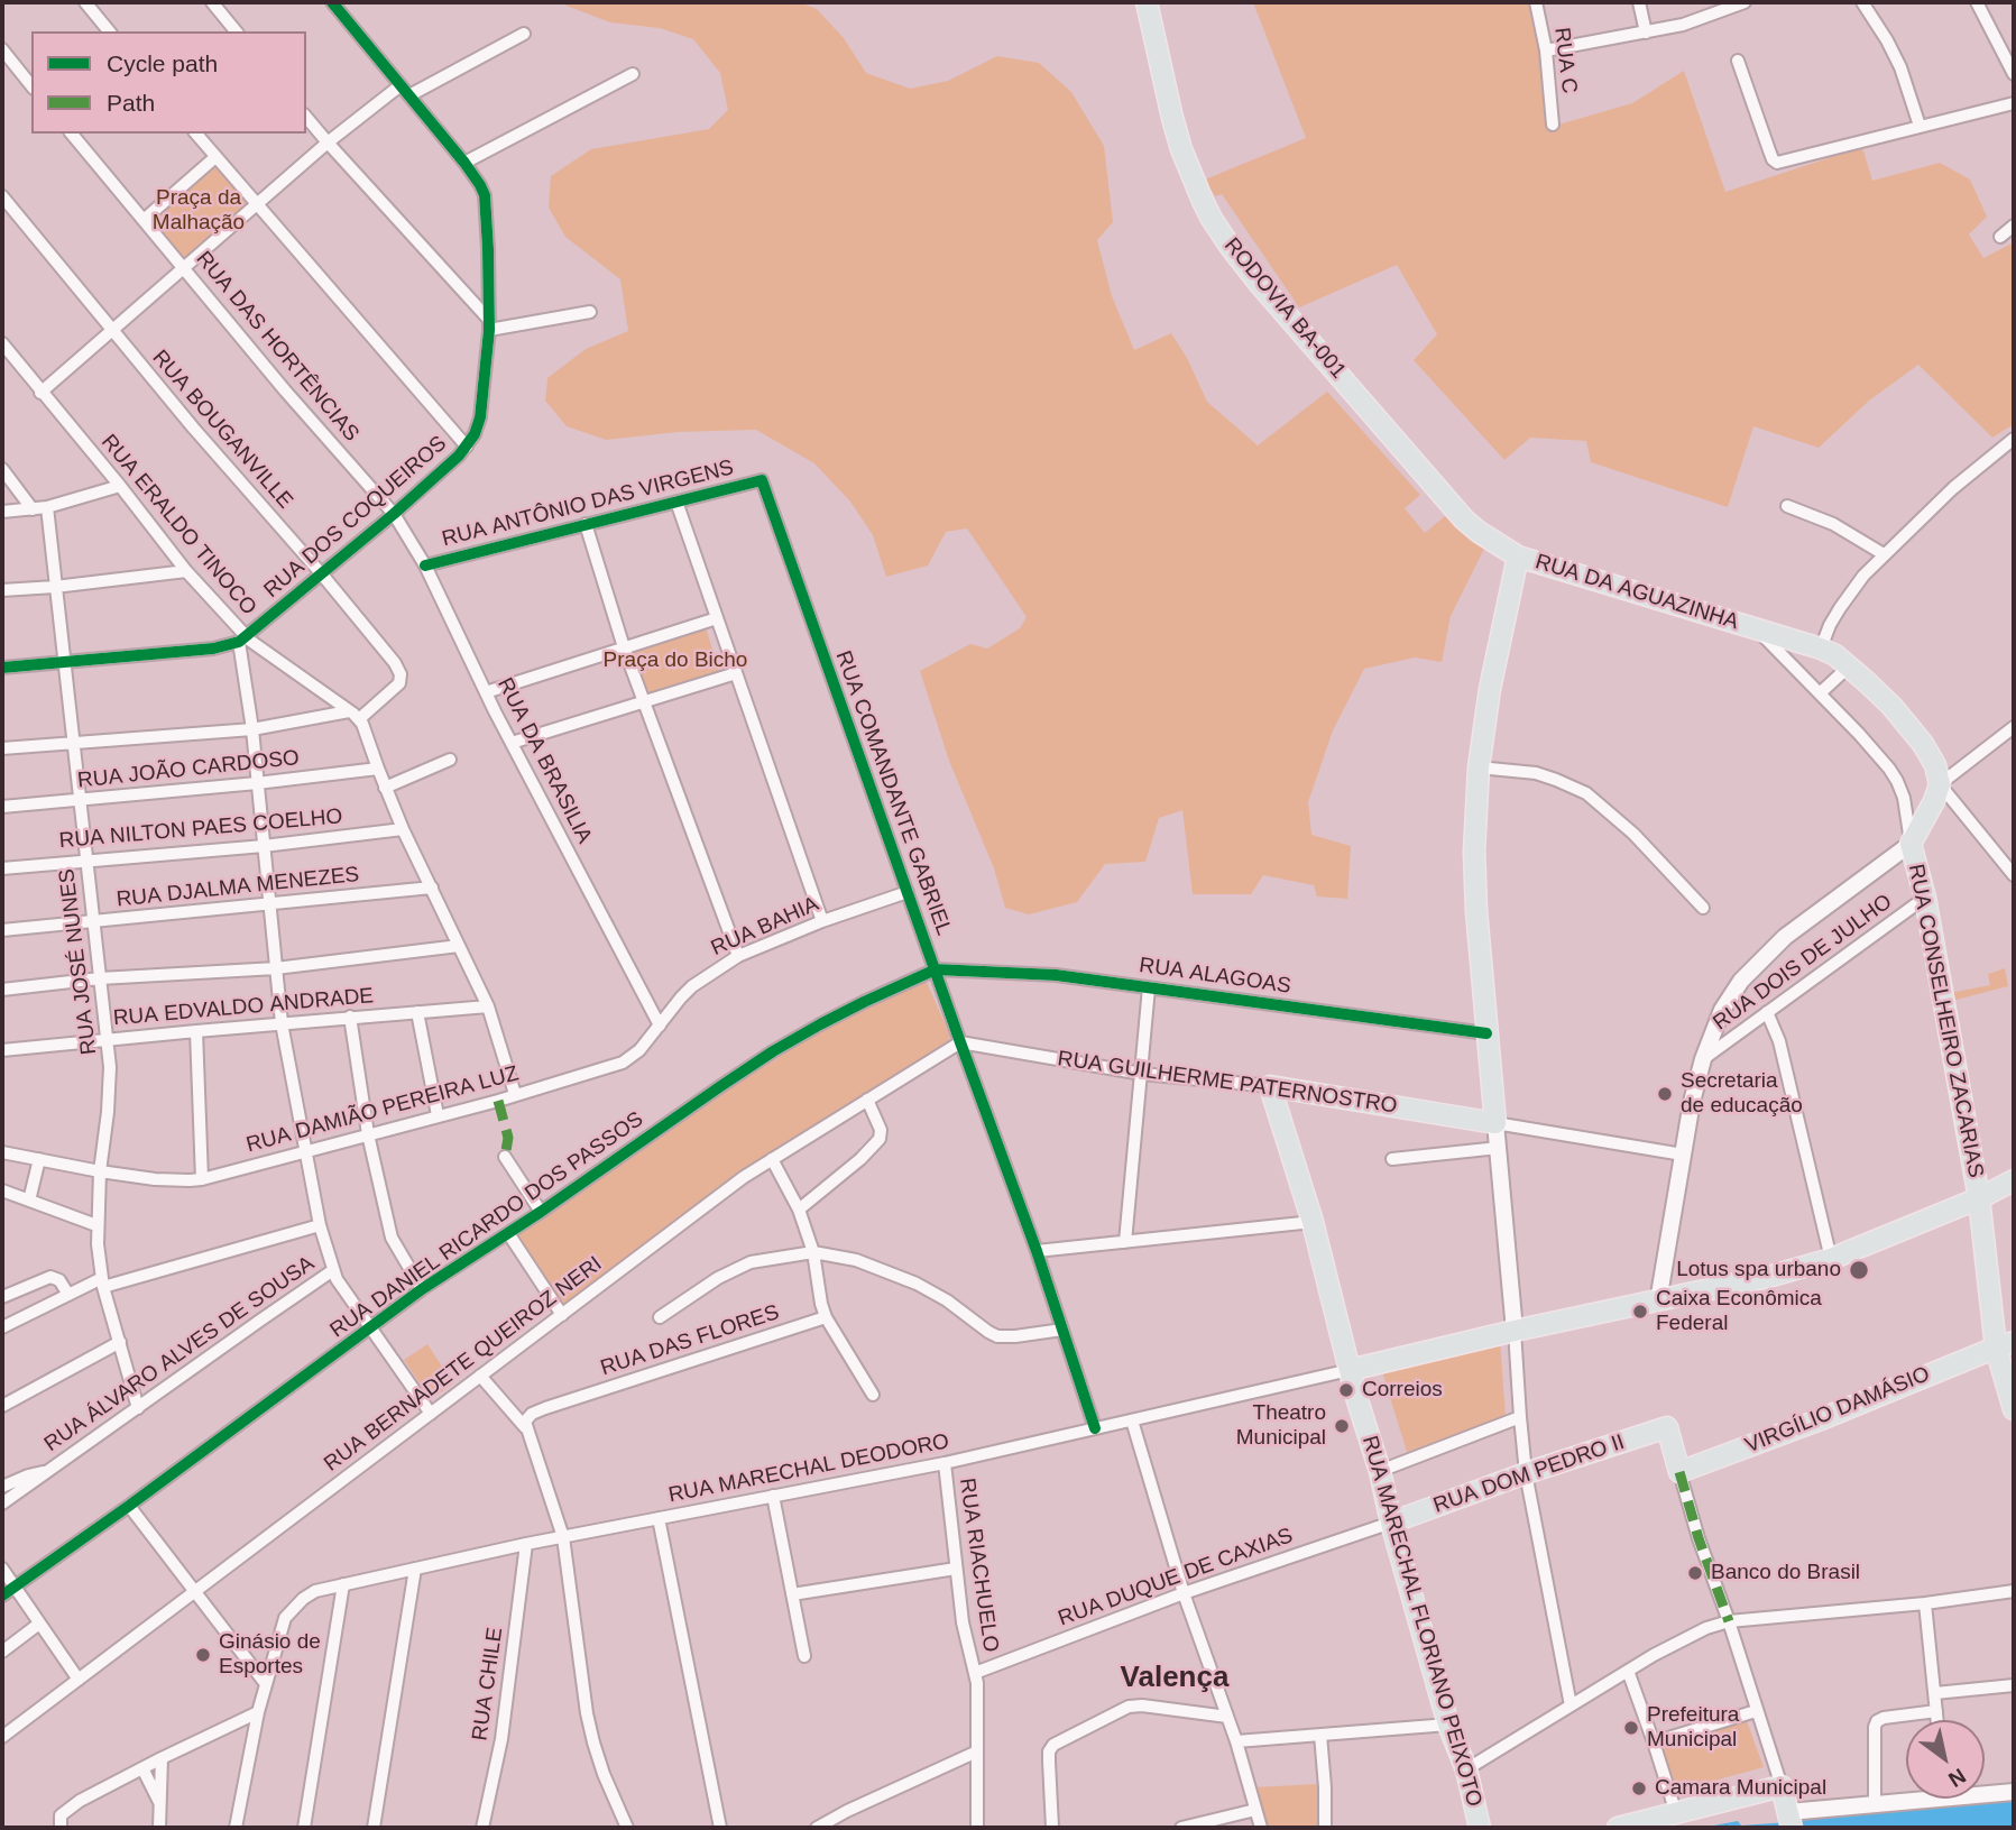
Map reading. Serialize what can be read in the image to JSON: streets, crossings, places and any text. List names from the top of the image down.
{
  "streets": {
    "main road": [
      "RODOVIA BA-001",
      "RUA DA AGUAZINHA",
      "RUA CONSELHEIRO ZACARIAS",
      "RUA GUILHERME PATERNOSTRO",
      "VIRGÍLIO DAMÁSIO",
      "RUA DOM PEDRO II",
      "RUA MARECHAL FLORIANO PEIXOTO"
    ],
    "street": [
      "RUA C",
      "RUA DAS HORTÊNCIAS",
      "RUA BOUGANVILLE",
      "RUA ANTÔNIO DAS VIRGENS",
      "RUA DOS COQUEIROS",
      "RUA ERALDO TINOCO",
      "RUA DA BRASILIA",
      "RUA JOÃO CARDOSO",
      "RUA COMANDANTE GABRIEL",
      "RUA NILTON PAES COELHO",
      "RUA DJALMA MENEZES",
      "RUA BAHIA",
      "RUA JOSÉ NUNES",
      "RUA DOIS DE JULHO",
      "RUA ALAGOAS",
      "RUA EDVALDO ANDRADE",
      "RUA DAMIÃO PEREIRA LUZ",
      "RUA DANIEL RICARDO DOS PASSOS",
      "RUA DAS FLORES",
      "RUA ÁLVARO ALVES DE SOUSA",
      "RUA BERNADETE QUEIROZ NERI",
      "RUA MARECHAL DEODORO",
      "RUA RIACHUELO",
      "RUA DUQUE DE CAXIAS",
      "RUA CHILE"
    ]
  },
  "crossings": [
    ["RODOVIA BA-001", "RUA DA AGUAZINHA"],
    ["RUA DAS HORTÊNCIAS", "RUA DOS COQUEIROS"],
    ["RUA DAS HORTÊNCIAS", "RUA DA BRASILIA"],
    ["RUA BOUGANVILLE", "RUA DOS COQUEIROS"],
    ["RUA BOUGANVILLE", "RUA ERALDO TINOCO"],
    ["RUA ANTÔNIO DAS VIRGENS", "RUA DA BRASILIA"],
    ["RUA ANTÔNIO DAS VIRGENS", "RUA COMANDANTE GABRIEL"],
    ["RUA DOS COQUEIROS", "RUA ERALDO TINOCO"],
    ["RUA DOS COQUEIROS", "RUA DA BRASILIA"],
    ["RUA DA BRASILIA", "RUA BAHIA"],
    ["RUA DA BRASILIA", "RUA DAMIÃO PEREIRA LUZ"],
    ["RUA JOÃO CARDOSO", "RUA JOSÉ NUNES"],
    ["RUA COMANDANTE GABRIEL", "RUA BAHIA"],
    ["RUA COMANDANTE GABRIEL", "RUA ALAGOAS"],
    ["RUA COMANDANTE GABRIEL", "RUA GUILHERME PATERNOSTRO"],
    ["RUA COMANDANTE GABRIEL", "RUA DANIEL RICARDO DOS PASSOS"],
    ["RUA COMANDANTE GABRIEL", "RUA BERNADETE QUEIROZ NERI"],
    ["RUA COMANDANTE GABRIEL", "RUA MARECHAL DEODORO"],
    ["RUA NILTON PAES COELHO", "RUA JOSÉ NUNES"],
    ["RUA DJALMA MENEZES", "RUA JOSÉ NUNES"],
    ["RUA BAHIA", "RUA DAMIÃO PEREIRA LUZ"],
    ["RUA JOSÉ NUNES", "RUA EDVALDO ANDRADE"],
    ["RUA JOSÉ NUNES", "RUA DAMIÃO PEREIRA LUZ"],
    ["RUA JOSÉ NUNES", "RUA ÁLVARO ALVES DE SOUSA"],
    ["RUA DOIS DE JULHO", "RUA CONSELHEIRO ZACARIAS"],
    ["RUA ALAGOAS", "RUA DANIEL RICARDO DOS PASSOS"],
    ["RUA CONSELHEIRO ZACARIAS", "VIRGÍLIO DAMÁSIO"],
    ["RUA GUILHERME PATERNOSTRO", "RUA BERNADETE QUEIROZ NERI"],
    ["RUA GUILHERME PATERNOSTRO", "RUA MARECHAL FLORIANO PEIXOTO"],
    ["VIRGÍLIO DAMÁSIO", "RUA DOM PEDRO II"],
    ["RUA MARECHAL DEODORO", "RUA RIACHUELO"],
    ["RUA MARECHAL DEODORO", "RUA MARECHAL FLORIANO PEIXOTO"],
    ["RUA MARECHAL DEODORO", "RUA CHILE"],
    ["RUA DOM PEDRO II", "RUA DUQUE DE CAXIAS"],
    ["RUA DOM PEDRO II", "RUA MARECHAL FLORIANO PEIXOTO"],
    ["RUA RIACHUELO", "RUA DUQUE DE CAXIAS"],
    ["RUA DUQUE DE CAXIAS", "RUA MARECHAL FLORIANO PEIXOTO"]
  ],
  "districts": ["Valença"],
  "parks": ["Praça da Malhação", "Praça do Bicho"],
  "places": [
    "Secretaria de educação",
    "Lotus spa urbano",
    "Caixa Econômica Federal",
    "Correios",
    "Theatro Municipal",
    "Banco do Brasil",
    "Ginásio de Esportes",
    "Prefeitura Municipal",
    "Camara Municipal"
  ],
  "legend": ["Cycle path", "Path"],
  "north": "bottom right"
}
